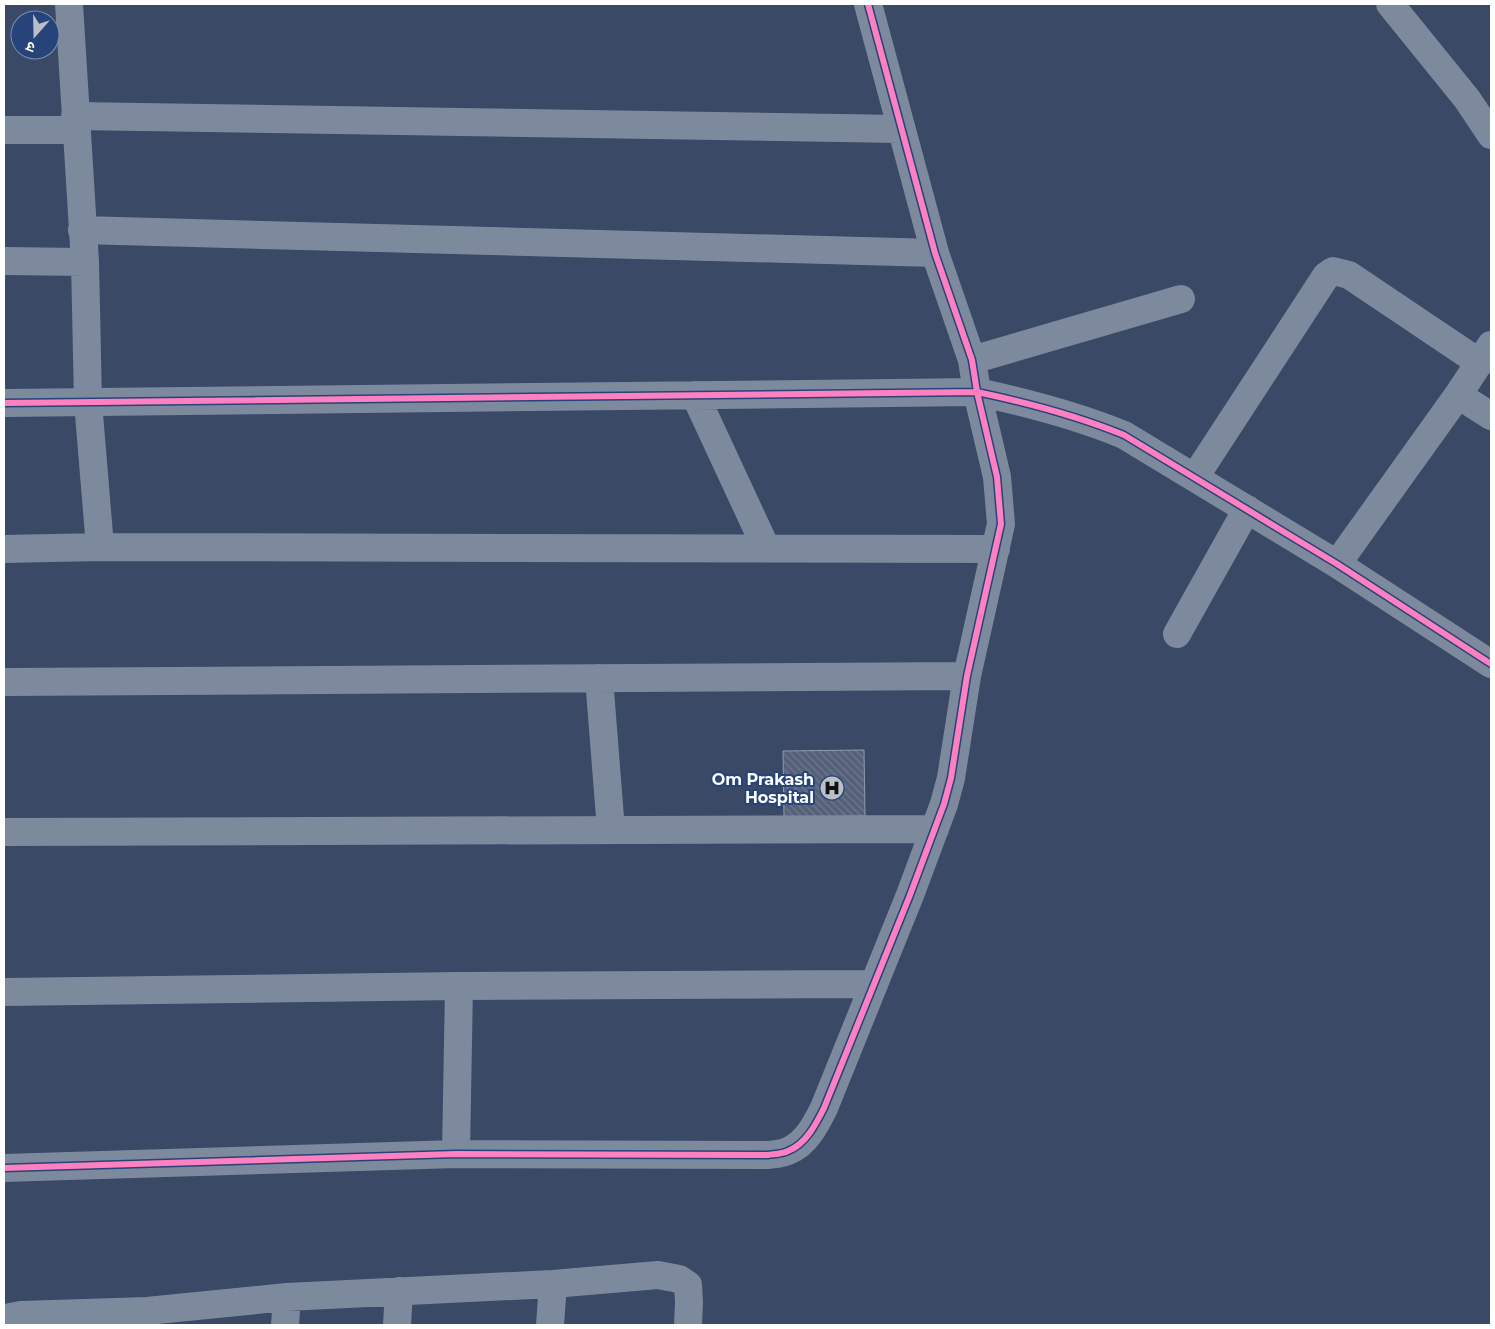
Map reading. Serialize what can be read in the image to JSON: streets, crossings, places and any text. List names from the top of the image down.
{
  "places": {
    "hospital": ["Om Prakash Hospital"]
  },
  "north": "bottom"
}
